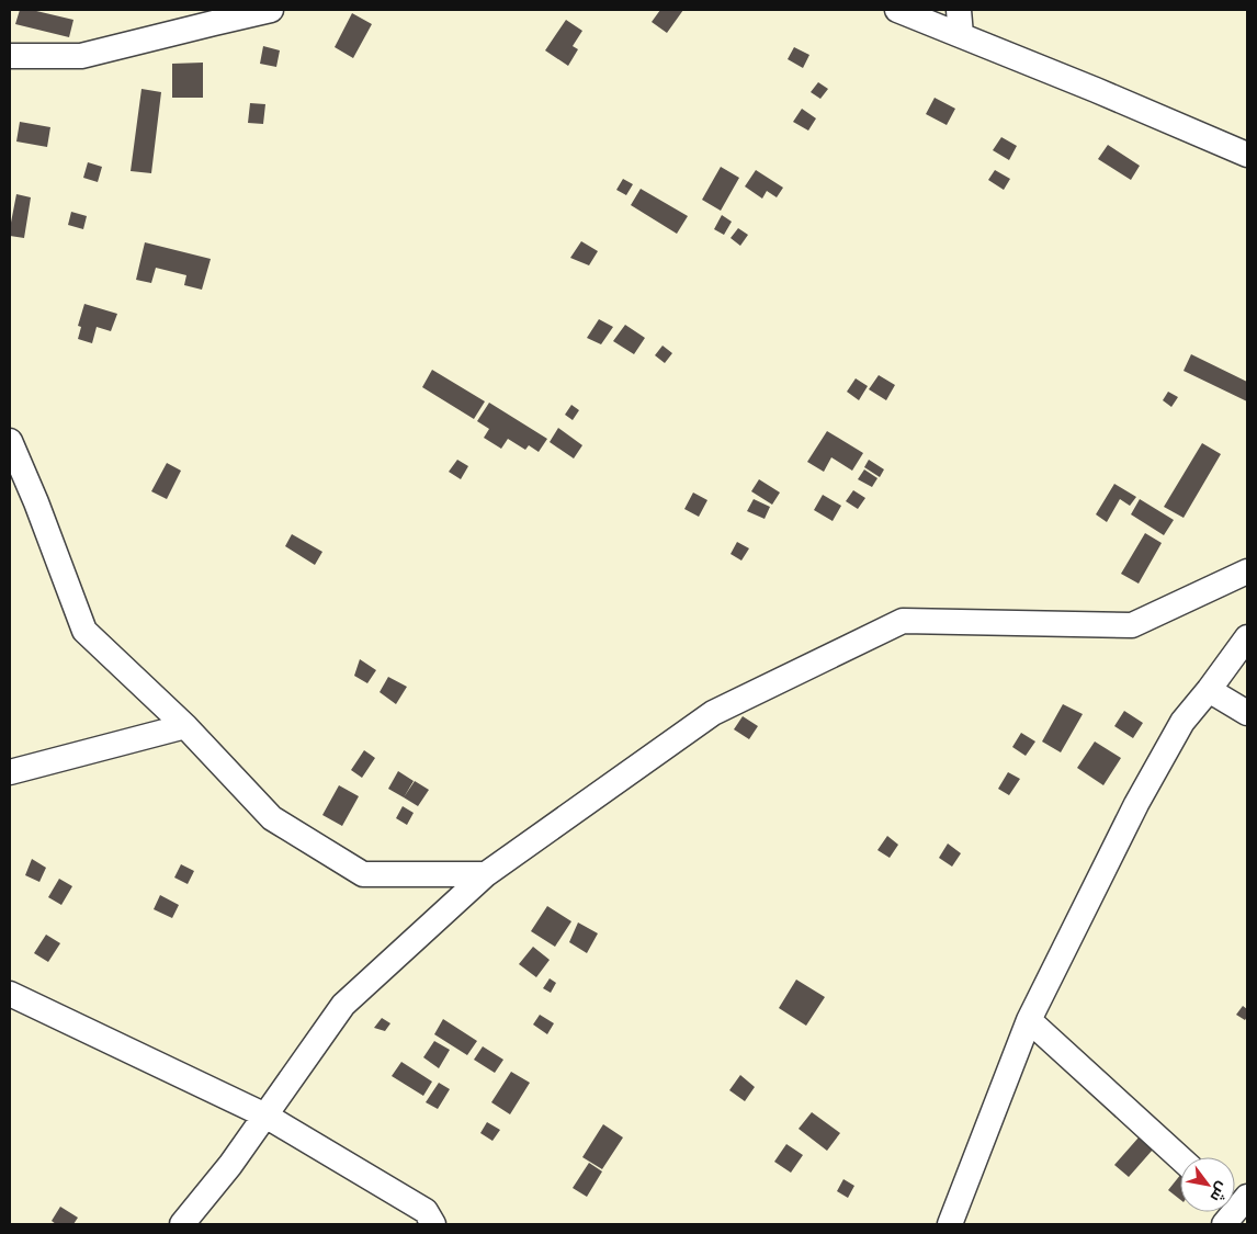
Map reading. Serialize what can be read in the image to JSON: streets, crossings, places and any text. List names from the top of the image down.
{
  "north": "bottom right"
}
